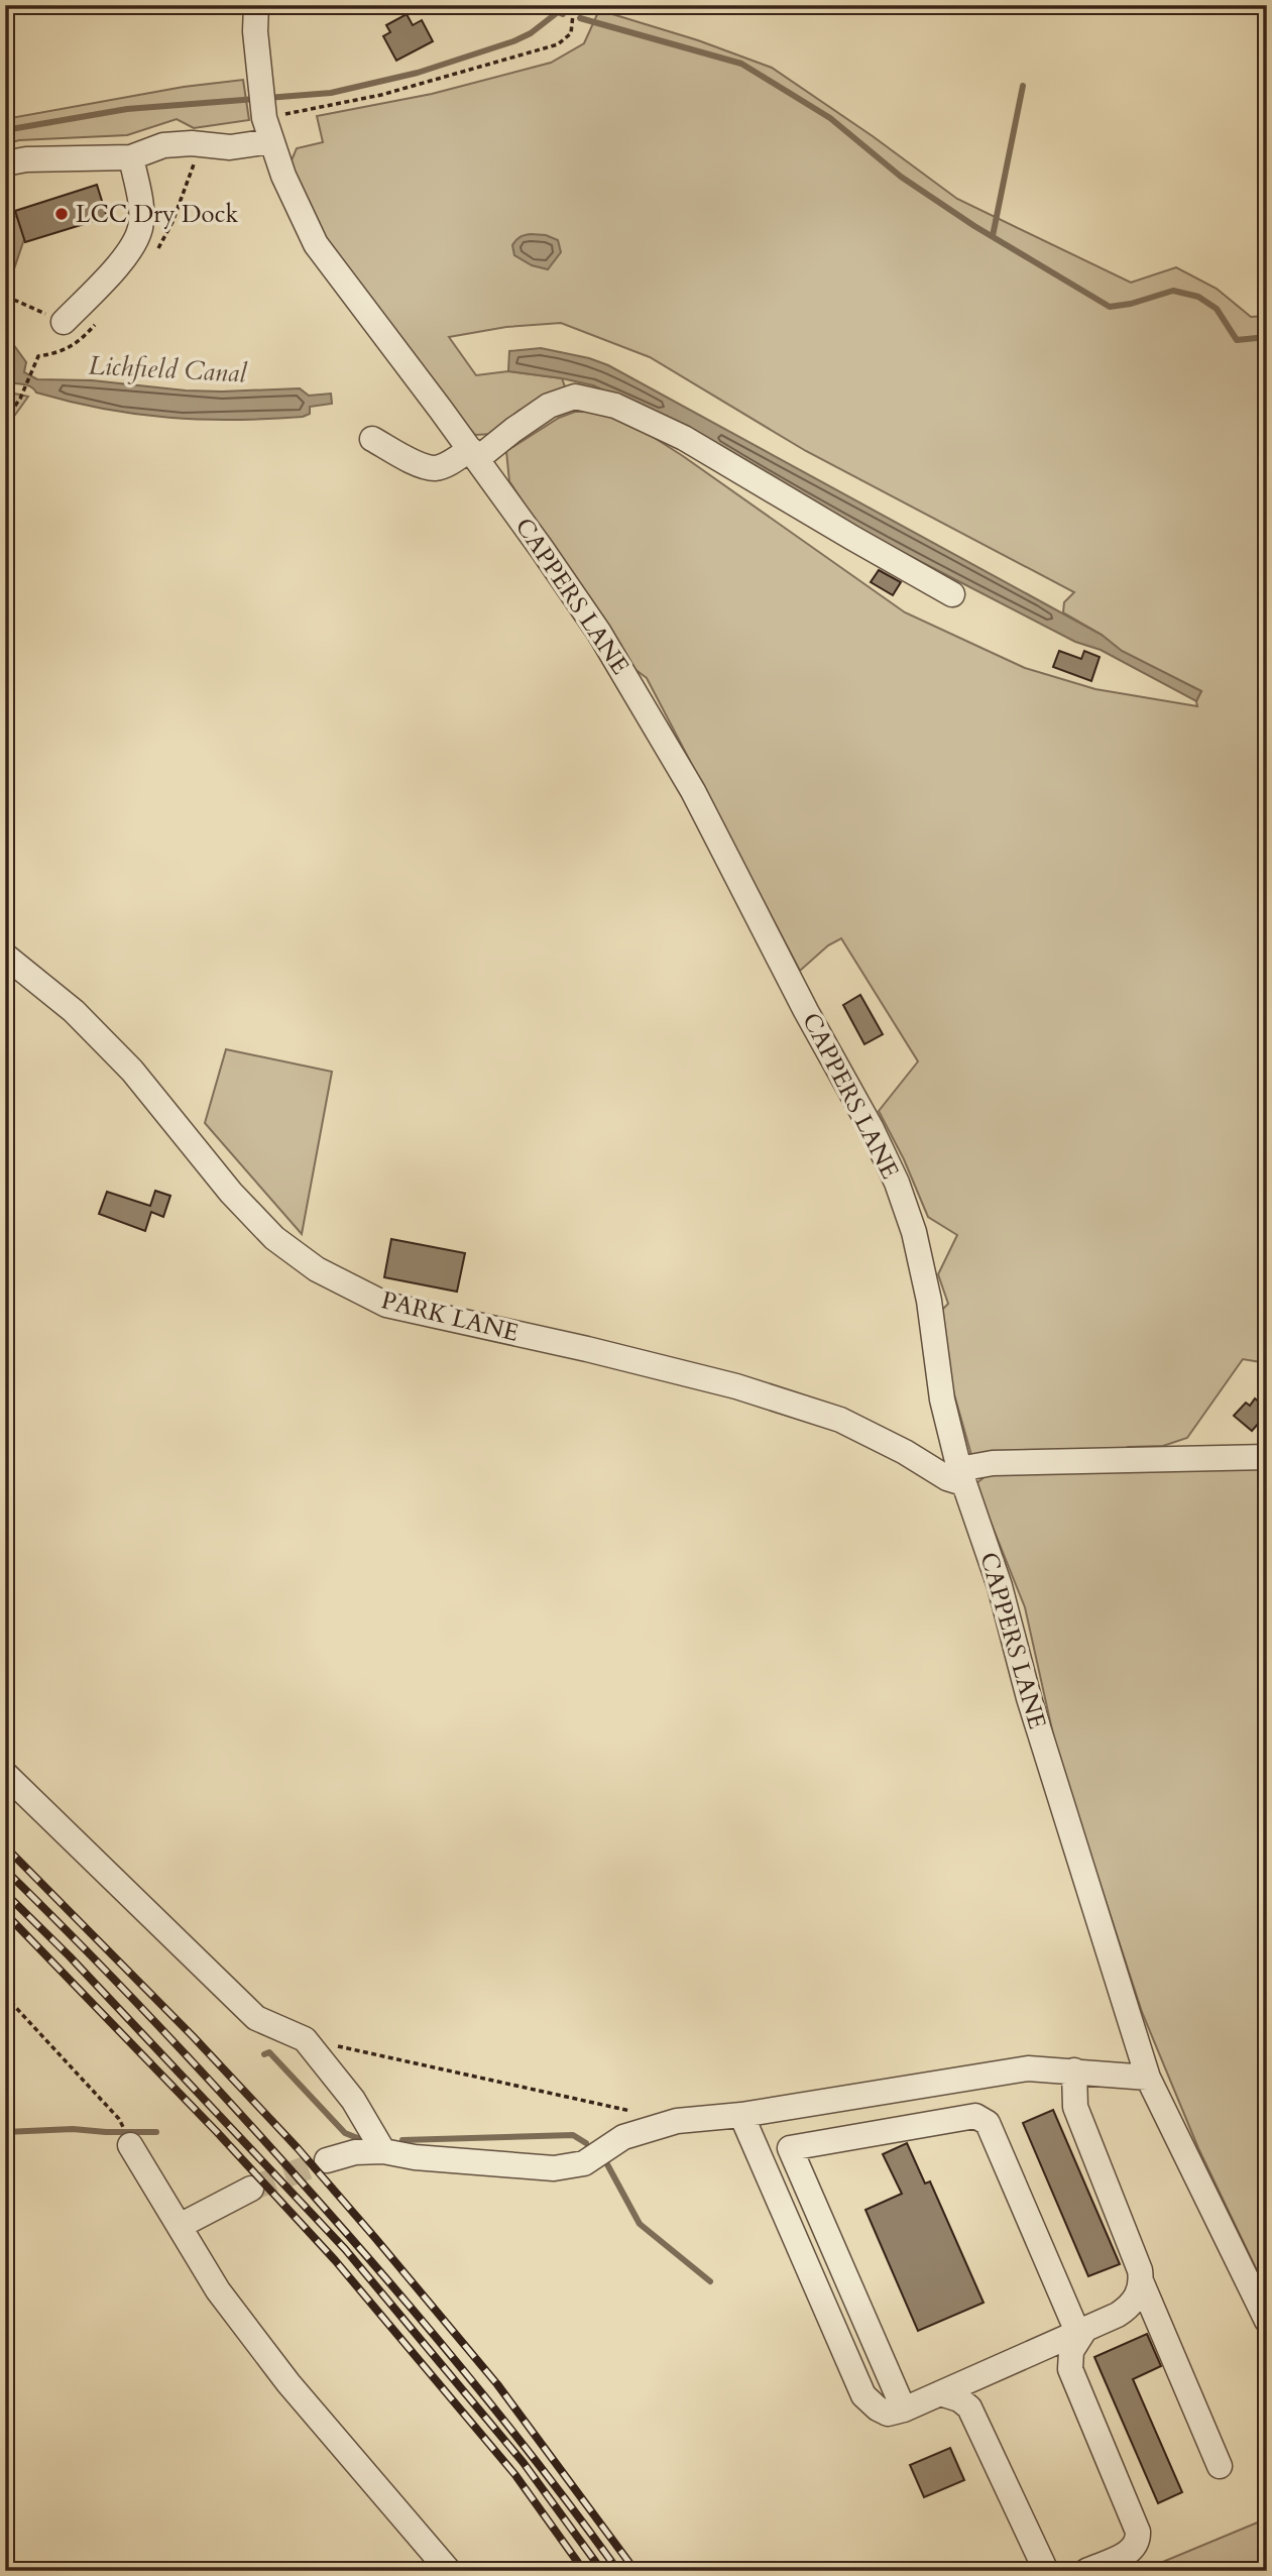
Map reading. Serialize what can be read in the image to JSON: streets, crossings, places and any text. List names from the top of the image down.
{
  "streets": {
    "street": ["CAPPERS LANE", "PARK LANE"]
  },
  "crossings": [
    ["CAPPERS LANE", "PARK LANE"]
  ],
  "water": ["Lichfield Canal"],
  "places": ["LCC Dry Dock"]
}
